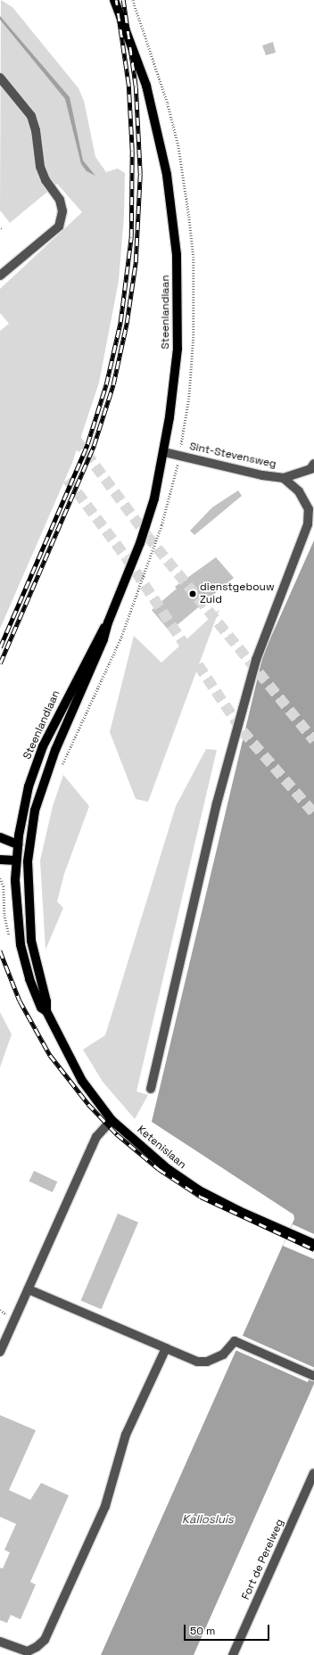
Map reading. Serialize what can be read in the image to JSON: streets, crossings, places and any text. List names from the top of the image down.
{
  "streets": {
    "main road": ["Steenlandlaan", "Ketenislaan"],
    "street": ["Sint-Stevensweg", "Fort de Perelweg"]
  },
  "crossings": [
    ["Steenlandlaan", "Sint-Stevensweg"],
    ["Steenlandlaan", "Ketenislaan"]
  ],
  "water": ["Kallosluis"],
  "places": ["dienstgebouw Zuid"],
  "scale_bar": "50 m"
}
